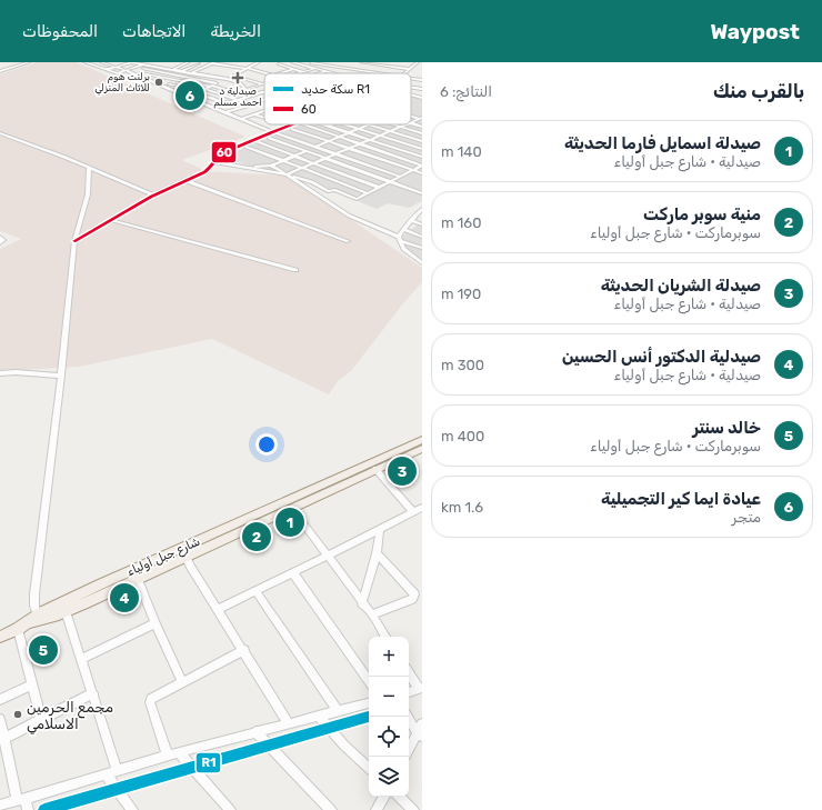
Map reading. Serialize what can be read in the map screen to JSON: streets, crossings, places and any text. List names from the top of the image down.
{
  "streets": {
    "main road": ["شارع جبل أولياء"]
  },
  "places": {
    "health": ["صيدلية د احمد مسلم"],
    "other": ["برلنت هوم للاثاث المنزلي", "مجمع الحرمين الاسلامي"]
  },
  "lines": ["transit line 60", "rail line R1"],
  "legend": ["سكة حديد R1", "60"],
  "page": {
    "header": "Waypost",
    "nav": ["الخريطة", "الاتجاهات", "المحفوظات"],
    "heading": ["بالقرب منك", "النتائج: 6"],
    "pins": [
      "6",
      "3",
      "1",
      "2",
      "4",
      "5"
    ],
    "list": [
      {
        "mark": "1",
        "name": "صيدلة اسمايل فارما الحديثة",
        "note": "صيدلية · شارع جبل أولياء",
        "value": "140 m"
      },
      {
        "mark": "2",
        "name": "منية سوبر ماركت",
        "note": "سوبرماركت · شارع جبل أولياء",
        "value": "160 m"
      },
      {
        "mark": "3",
        "name": "صيدلة الشريان الحديثة",
        "note": "صيدلية · شارع جبل أولياء",
        "value": "190 m"
      },
      {
        "mark": "4",
        "name": "صيدلية الدكتور أنس الحسين",
        "note": "صيدلية · شارع جبل أولياء",
        "value": "300 m"
      },
      {
        "mark": "5",
        "name": "خالد سنتر",
        "note": "سوبرماركت · شارع جبل أولياء",
        "value": "400 m"
      },
      {
        "mark": "6",
        "name": "عيادة ايما كير التجميلية",
        "note": "متجر",
        "value": "1.6 km"
      }
    ],
    "map_buttons": ["+", "−"]
  }
}
